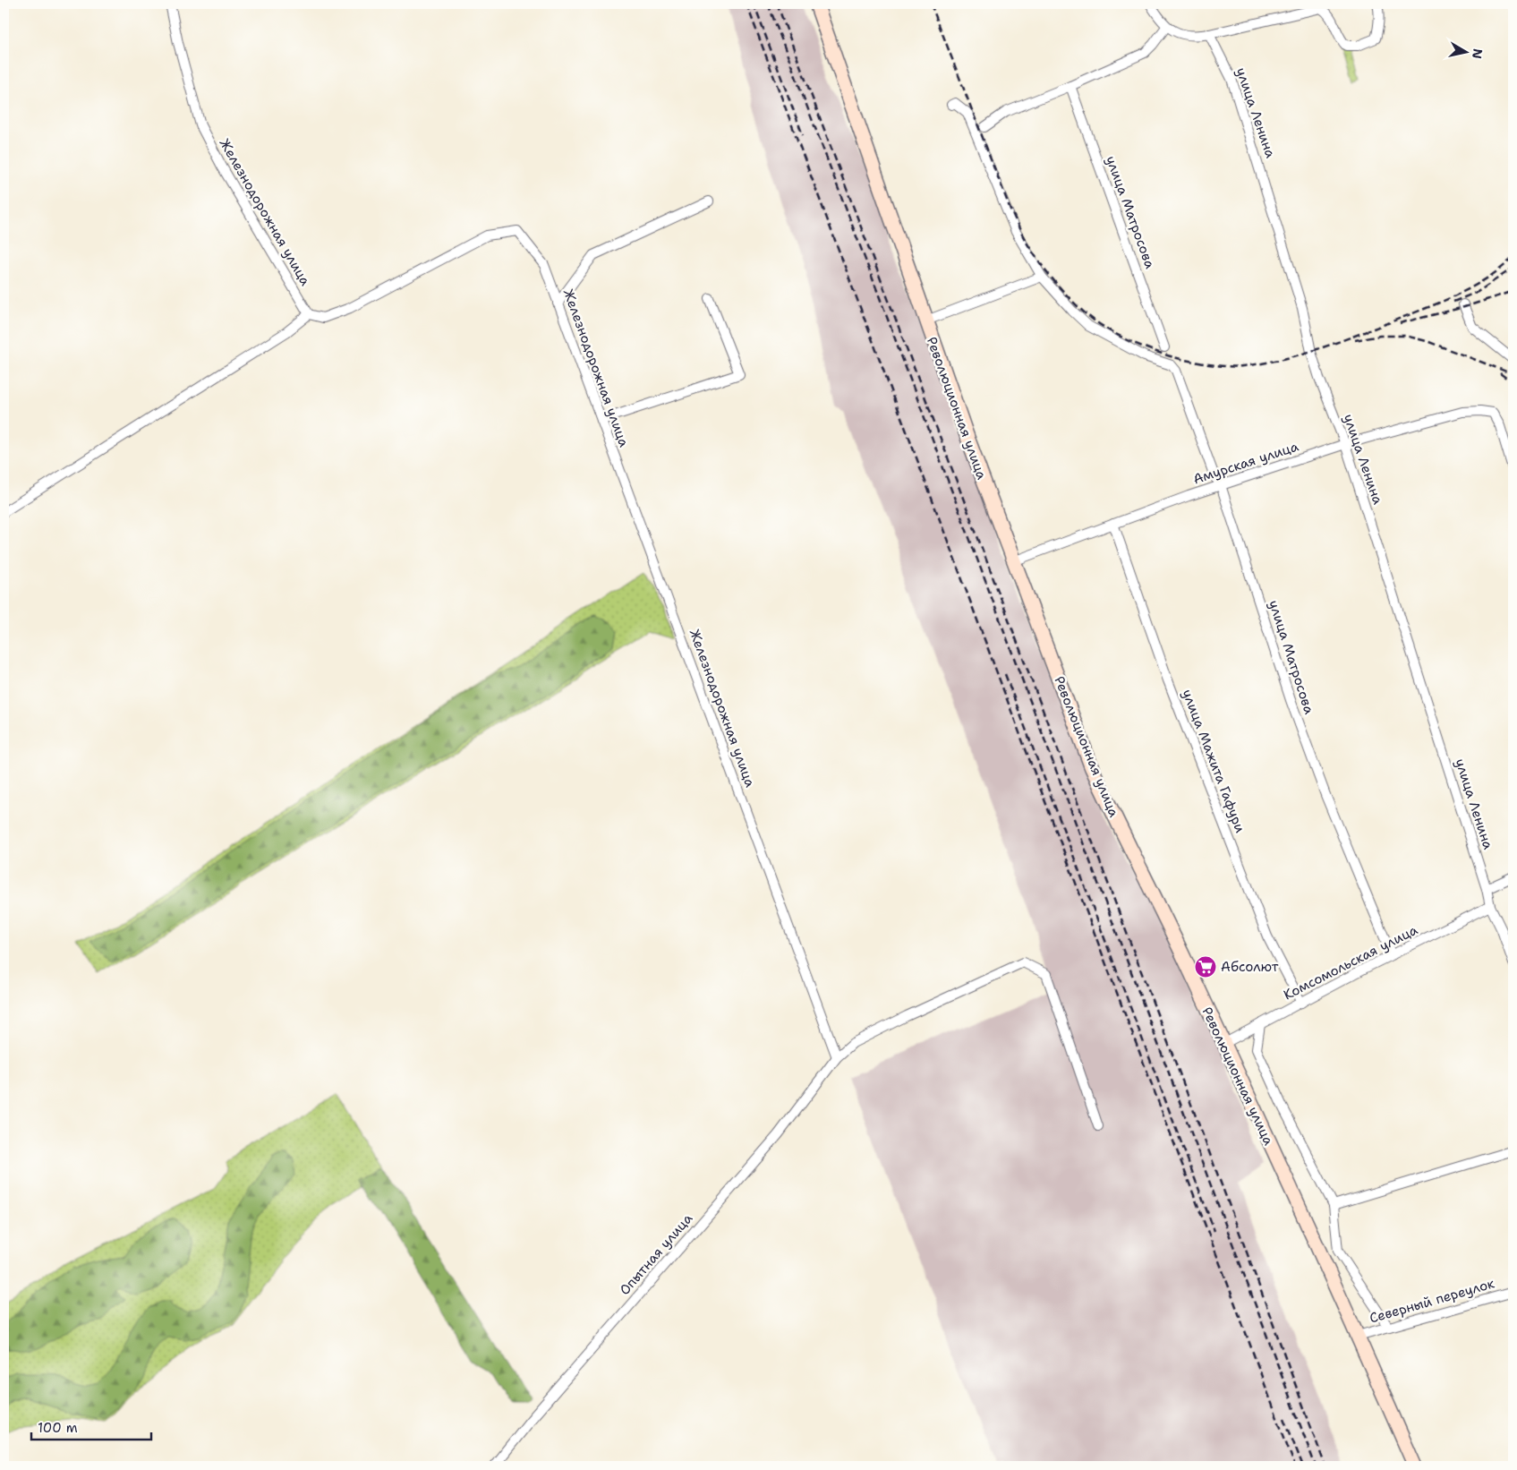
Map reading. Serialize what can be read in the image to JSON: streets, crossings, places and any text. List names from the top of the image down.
{
  "streets": {
    "main road": ["Революционная улица"],
    "street": [
      "улица Ленина",
      "Железнодорожная улица",
      "улица Матросова",
      "Амурская улица",
      "улица Мажита Гафури",
      "Комсомольская улица",
      "Опытная улица",
      "Северный переулок"
    ]
  },
  "crossings": [
    ["улица Ленина", "Амурская улица"],
    ["улица Ленина", "Комсомольская улица"],
    ["Железнодорожная улица", "Опытная улица"],
    ["улица Матросова", "Амурская улица"],
    ["улица Матросова", "Комсомольская улица"],
    ["Революционная улица", "Амурская улица"],
    ["Революционная улица", "Комсомольская улица"],
    ["Революционная улица", "Северный переулок"],
    ["Амурская улица", "улица Мажита Гафури"],
    ["улица Мажита Гафури", "Комсомольская улица"]
  ],
  "places": {
    "supermarket": ["Абсолют"]
  },
  "scale_bar": "100 m",
  "north": "right"
}
